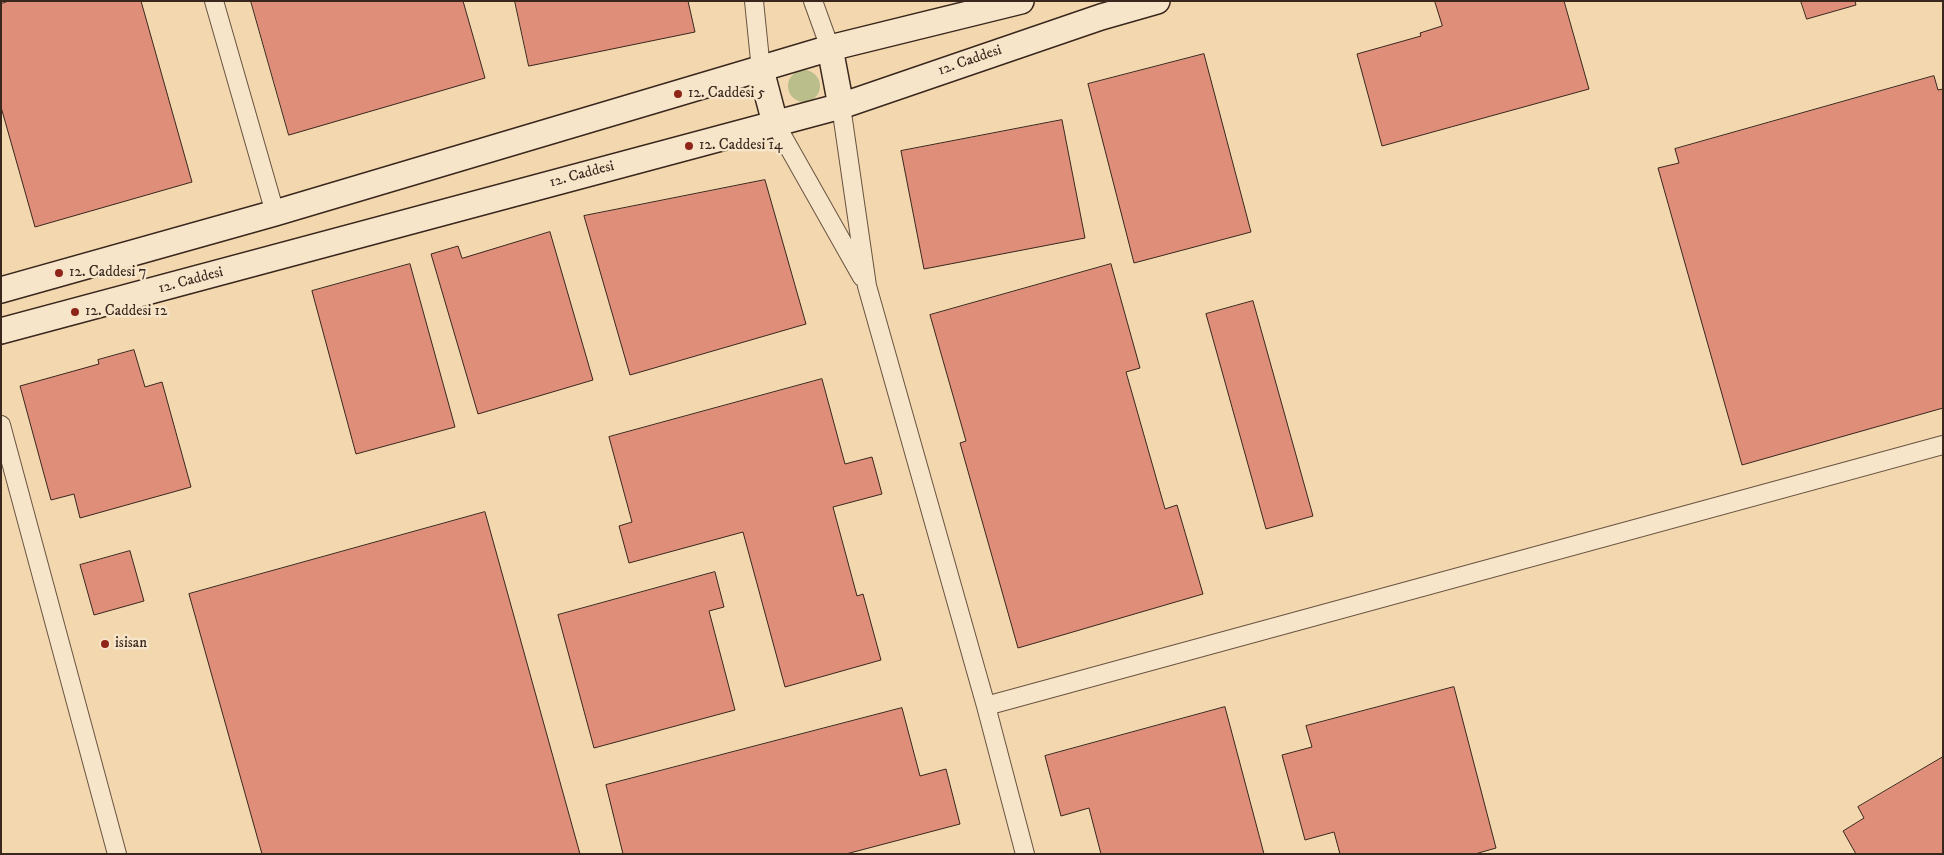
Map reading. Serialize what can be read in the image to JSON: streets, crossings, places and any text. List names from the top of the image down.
{
  "streets": {
    "street": ["12. Caddesi"]
  },
  "places": [
    "12. Caddesi 5",
    "12. Caddesi 14",
    "12. Caddesi 7",
    "12. Caddesi 12",
    "isisan"
  ]
}
